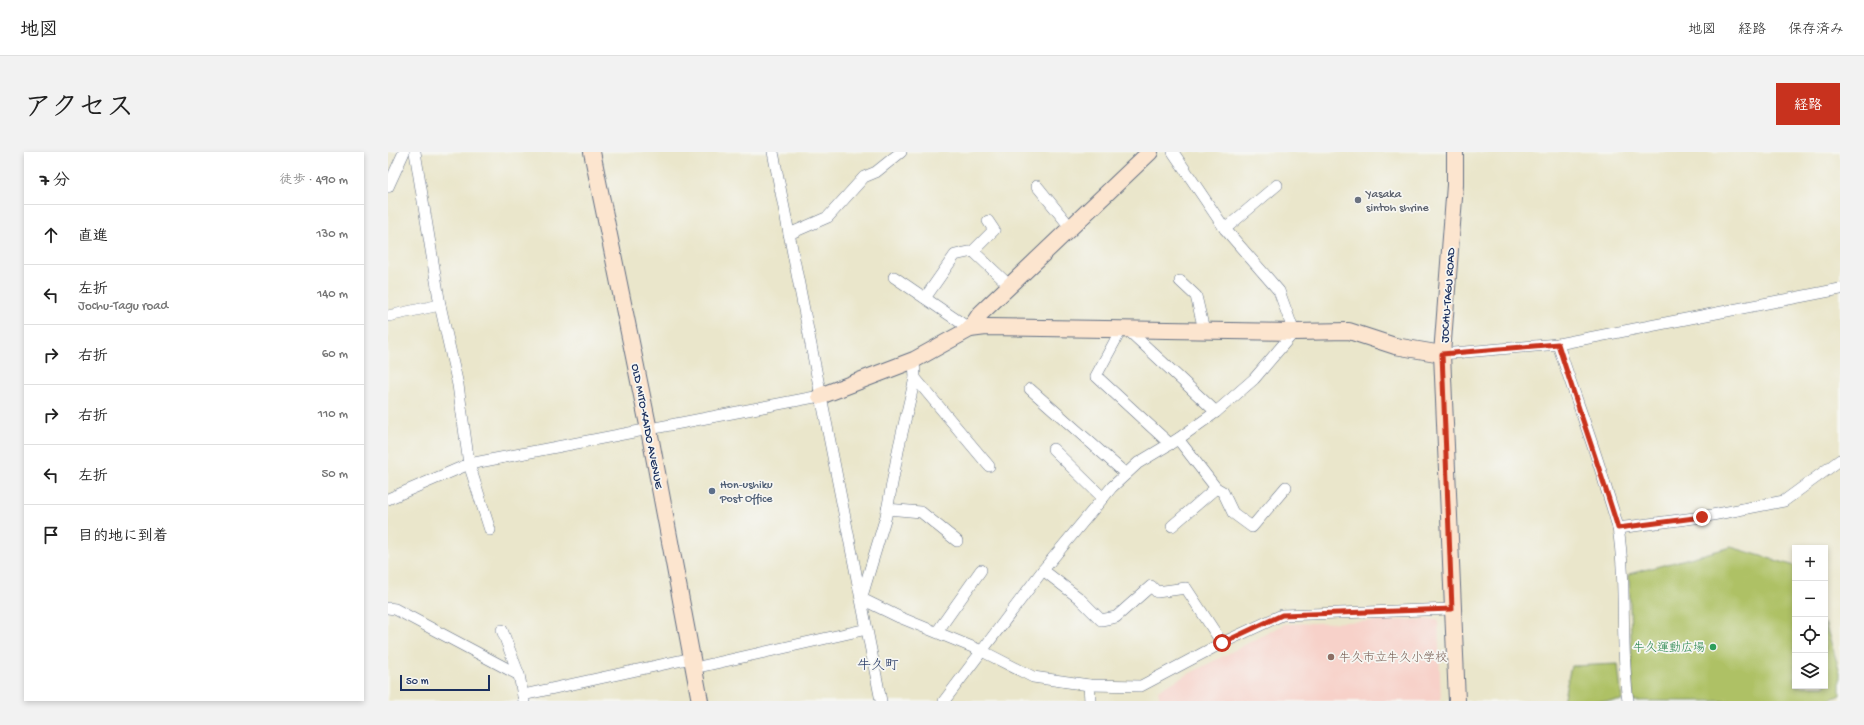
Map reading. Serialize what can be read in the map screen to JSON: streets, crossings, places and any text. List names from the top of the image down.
{
  "streets": {
    "street": ["JOCHU-TAGU ROAD", "OLD MITO-KAIDO AVENUE"]
  },
  "districts": ["牛久町"],
  "places": [
    "Yasaka sintoh shrine",
    "Hon-ushiku Post Office",
    "牛久運動広場",
    "牛久市立牛久小学校"
  ],
  "scale_bar": "50 m",
  "page": {
    "header": "地図",
    "nav": ["地図", "経路", "保存済み"],
    "title": "アクセス",
    "buttons": "経路",
    "heading": ["7 分", "徒歩 · 490 m"],
    "list": [
      ["直進", "130 m"],
      ["左折", "Jochu-Tagu road", "140 m"],
      ["右折", "60 m"],
      ["右折", "110 m"],
      ["左折", "50 m"],
      "目的地に到着"
    ],
    "map_buttons": ["+", "−"],
    "scale": "50 m"
  }
}
